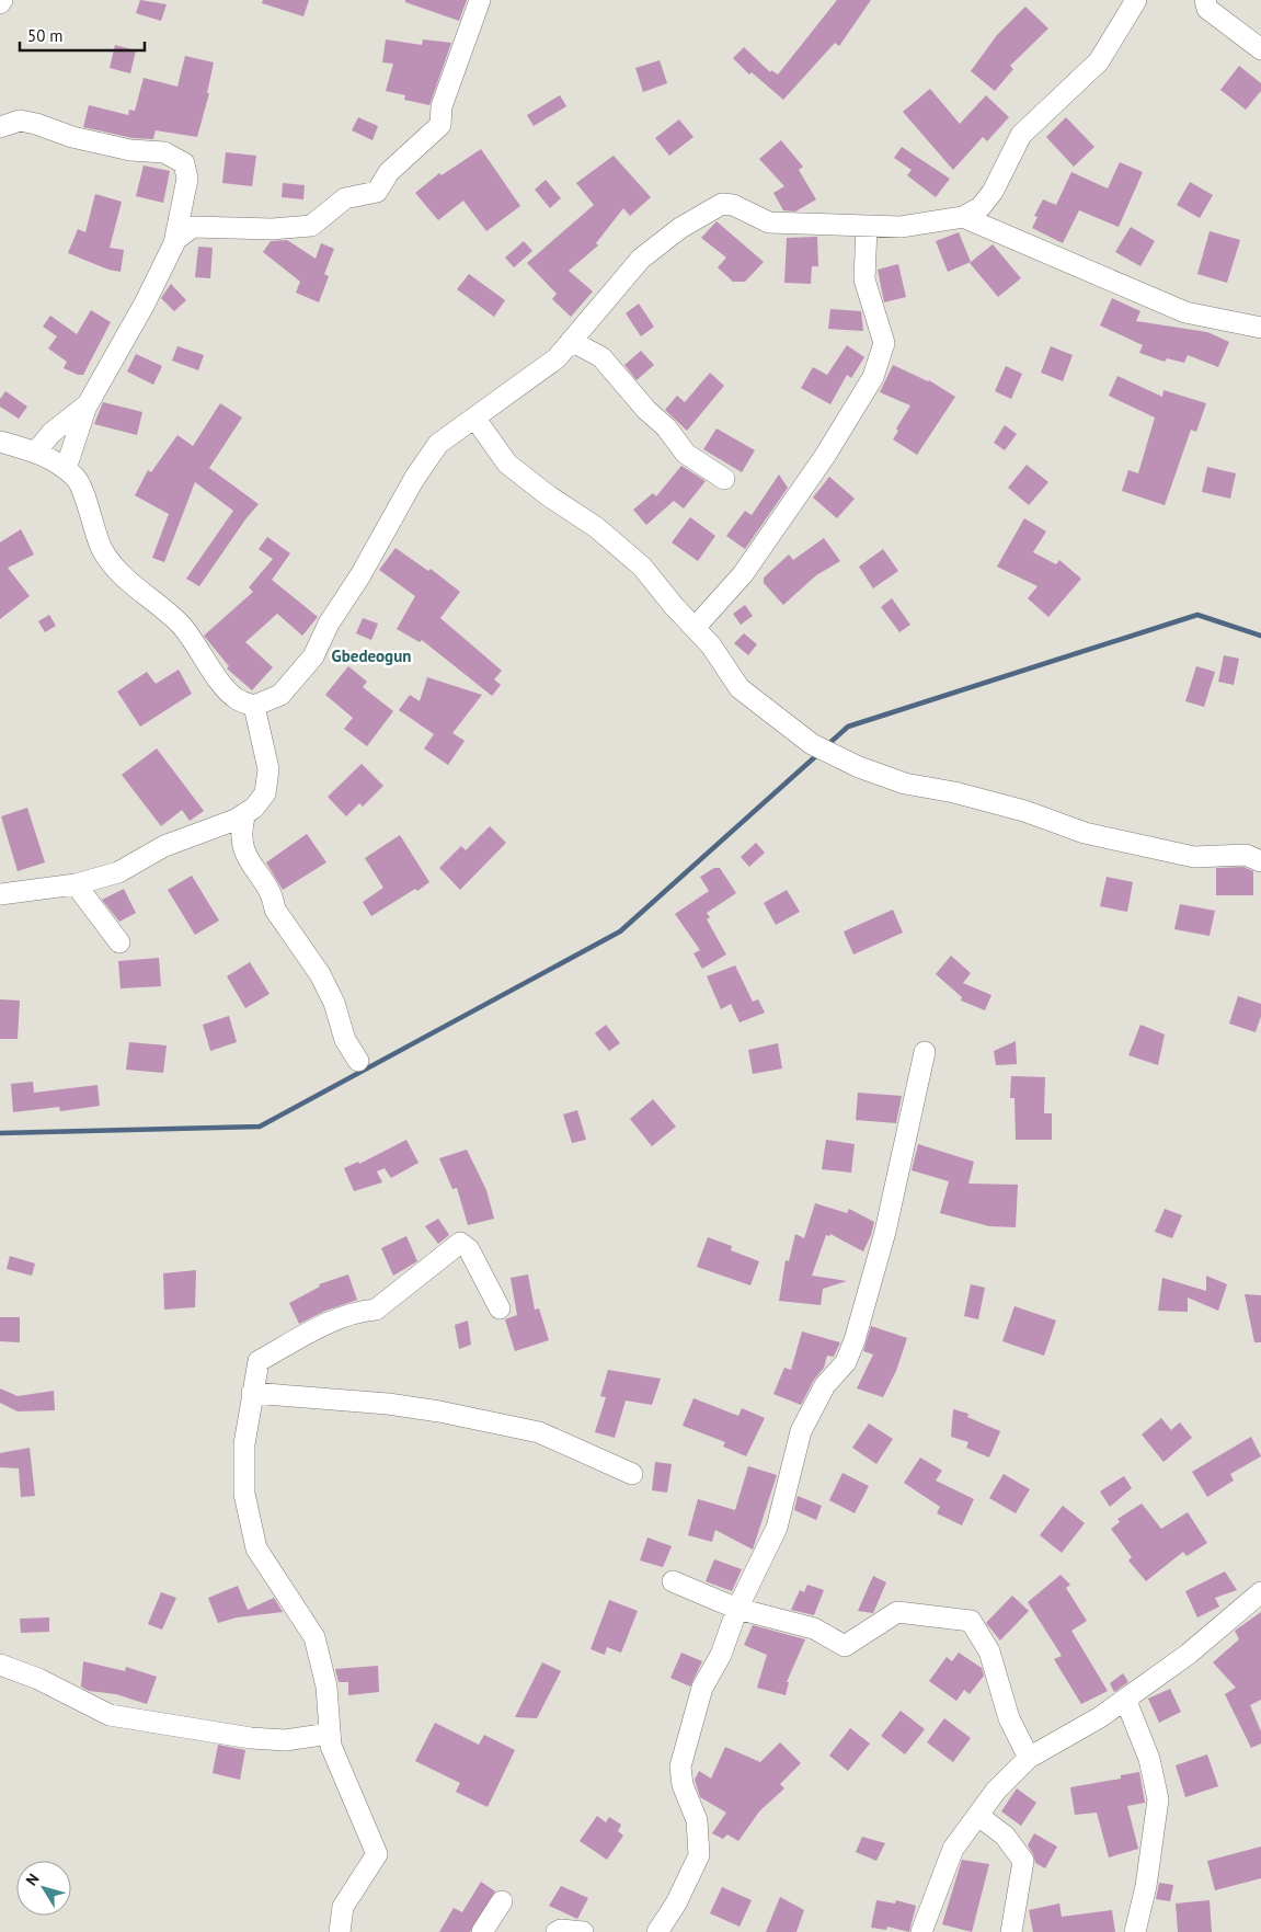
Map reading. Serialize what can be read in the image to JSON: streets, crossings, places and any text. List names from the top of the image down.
{
  "districts": ["Gbedeogun"],
  "scale_bar": "50 m",
  "north": "top left"
}
